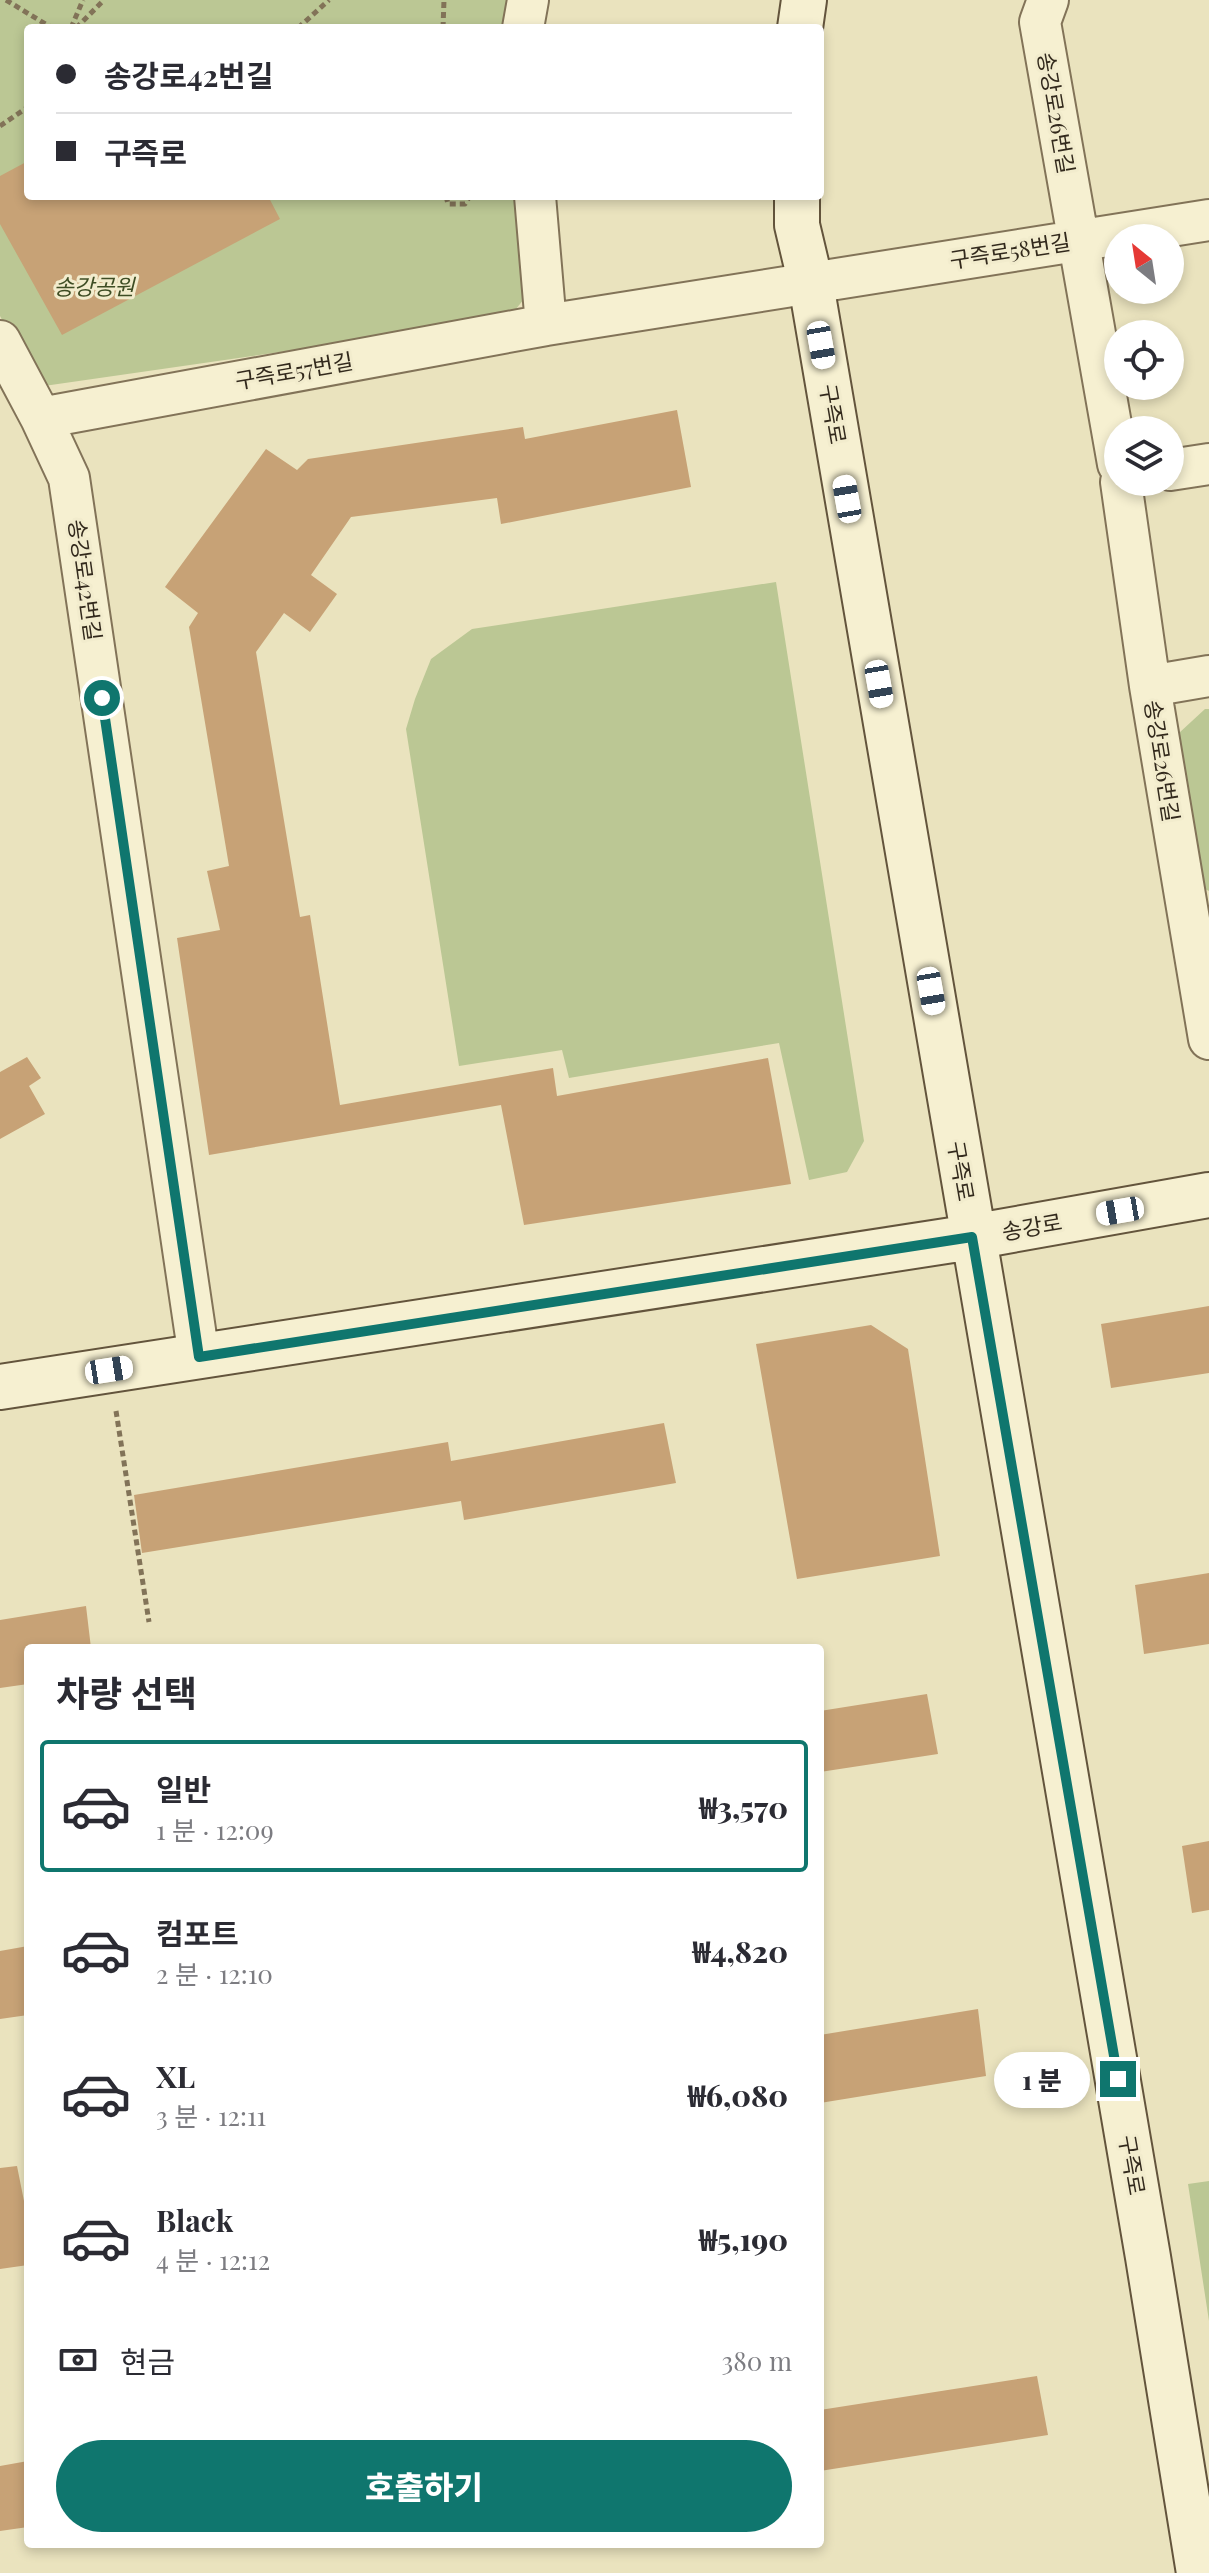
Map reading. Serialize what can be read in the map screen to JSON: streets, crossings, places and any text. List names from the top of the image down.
{
  "streets": {
    "main road": ["구즉로", "송강로"],
    "street": [
      "송강로26번길",
      "구즉로58번길",
      "구즉로57번길",
      "송강로42번길"
    ]
  },
  "crossings": [
    ["송강로26번길", "구즉로58번길"],
    ["구즉로58번길", "구즉로57번길"],
    ["구즉로58번길", "구즉로"],
    ["구즉로57번길", "구즉로"],
    ["구즉로57번길", "송강로42번길"],
    ["구즉로", "송강로"],
    ["송강로42번길", "송강로"]
  ],
  "parks": ["송강공원"],
  "north": "top left",
  "page": {
    "banner": ["송강로42번길", "구즉로"],
    "heading": "차량 선택",
    "list": [
      {
        "name": "일반",
        "note": "1 분 · 12:09",
        "value": "₩3,570"
      },
      {
        "name": "컴포트",
        "note": "2 분 · 12:10",
        "value": "₩4,820"
      },
      {
        "name": "XL",
        "note": "3 분 · 12:11",
        "value": "₩6,080"
      },
      {
        "name": "Black",
        "note": "4 분 · 12:12",
        "value": "₩5,190"
      }
    ],
    "bubble": "1 분",
    "pay": ["현금", "380 m"],
    "buttons": "호출하기"
  }
}
